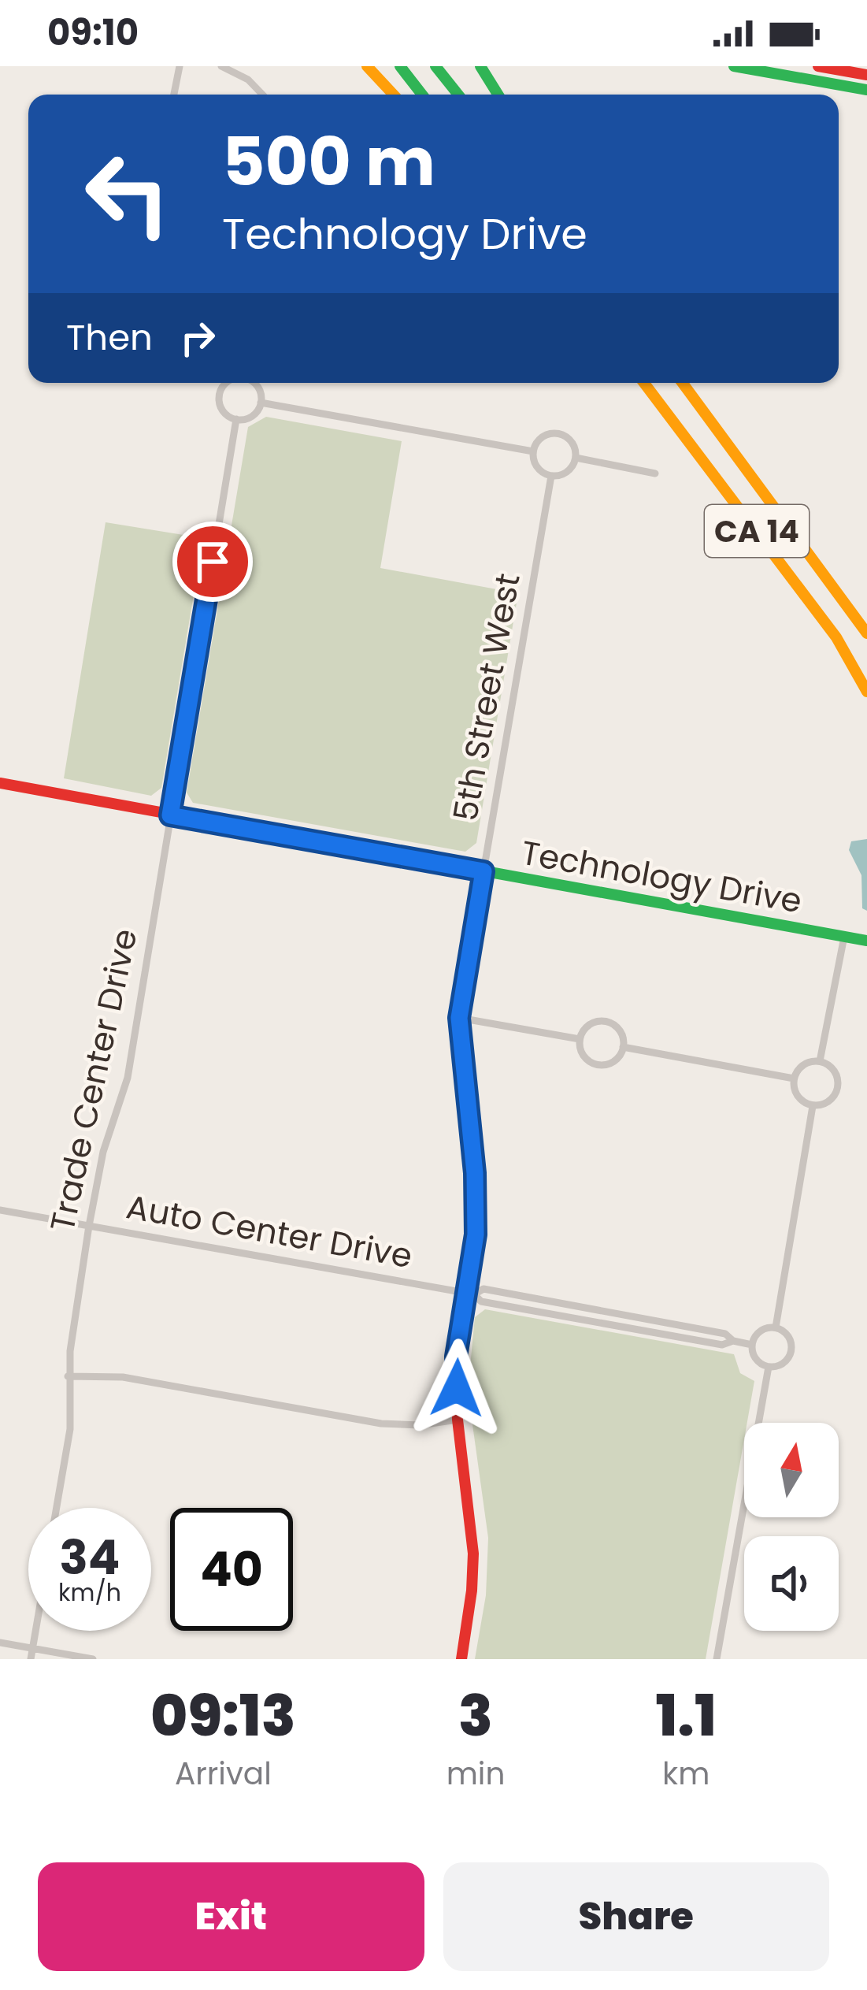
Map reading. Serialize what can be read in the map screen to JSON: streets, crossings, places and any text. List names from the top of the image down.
{
  "streets": {
    "main road": ["CA 14", "5th Street West", "Technology Drive"],
    "street": ["Trade Center Drive", "Auto Center Drive"]
  },
  "crossings": [
    ["5th Street West", "Technology Drive"],
    ["5th Street West", "Auto Center Drive"],
    ["Technology Drive", "Trade Center Drive"],
    ["Trade Center Drive", "Auto Center Drive"]
  ],
  "north": "top",
  "page": {
    "status": "09:10",
    "turn": ["500 m", "Technology Drive"],
    "then": "Then",
    "speed": "34 km/h",
    "limit": "40",
    "eta": [
      "09:13",
      "Arrival",
      "3",
      "min",
      "1.1",
      "km"
    ],
    "buttons": ["Exit", "Share"]
  }
}
